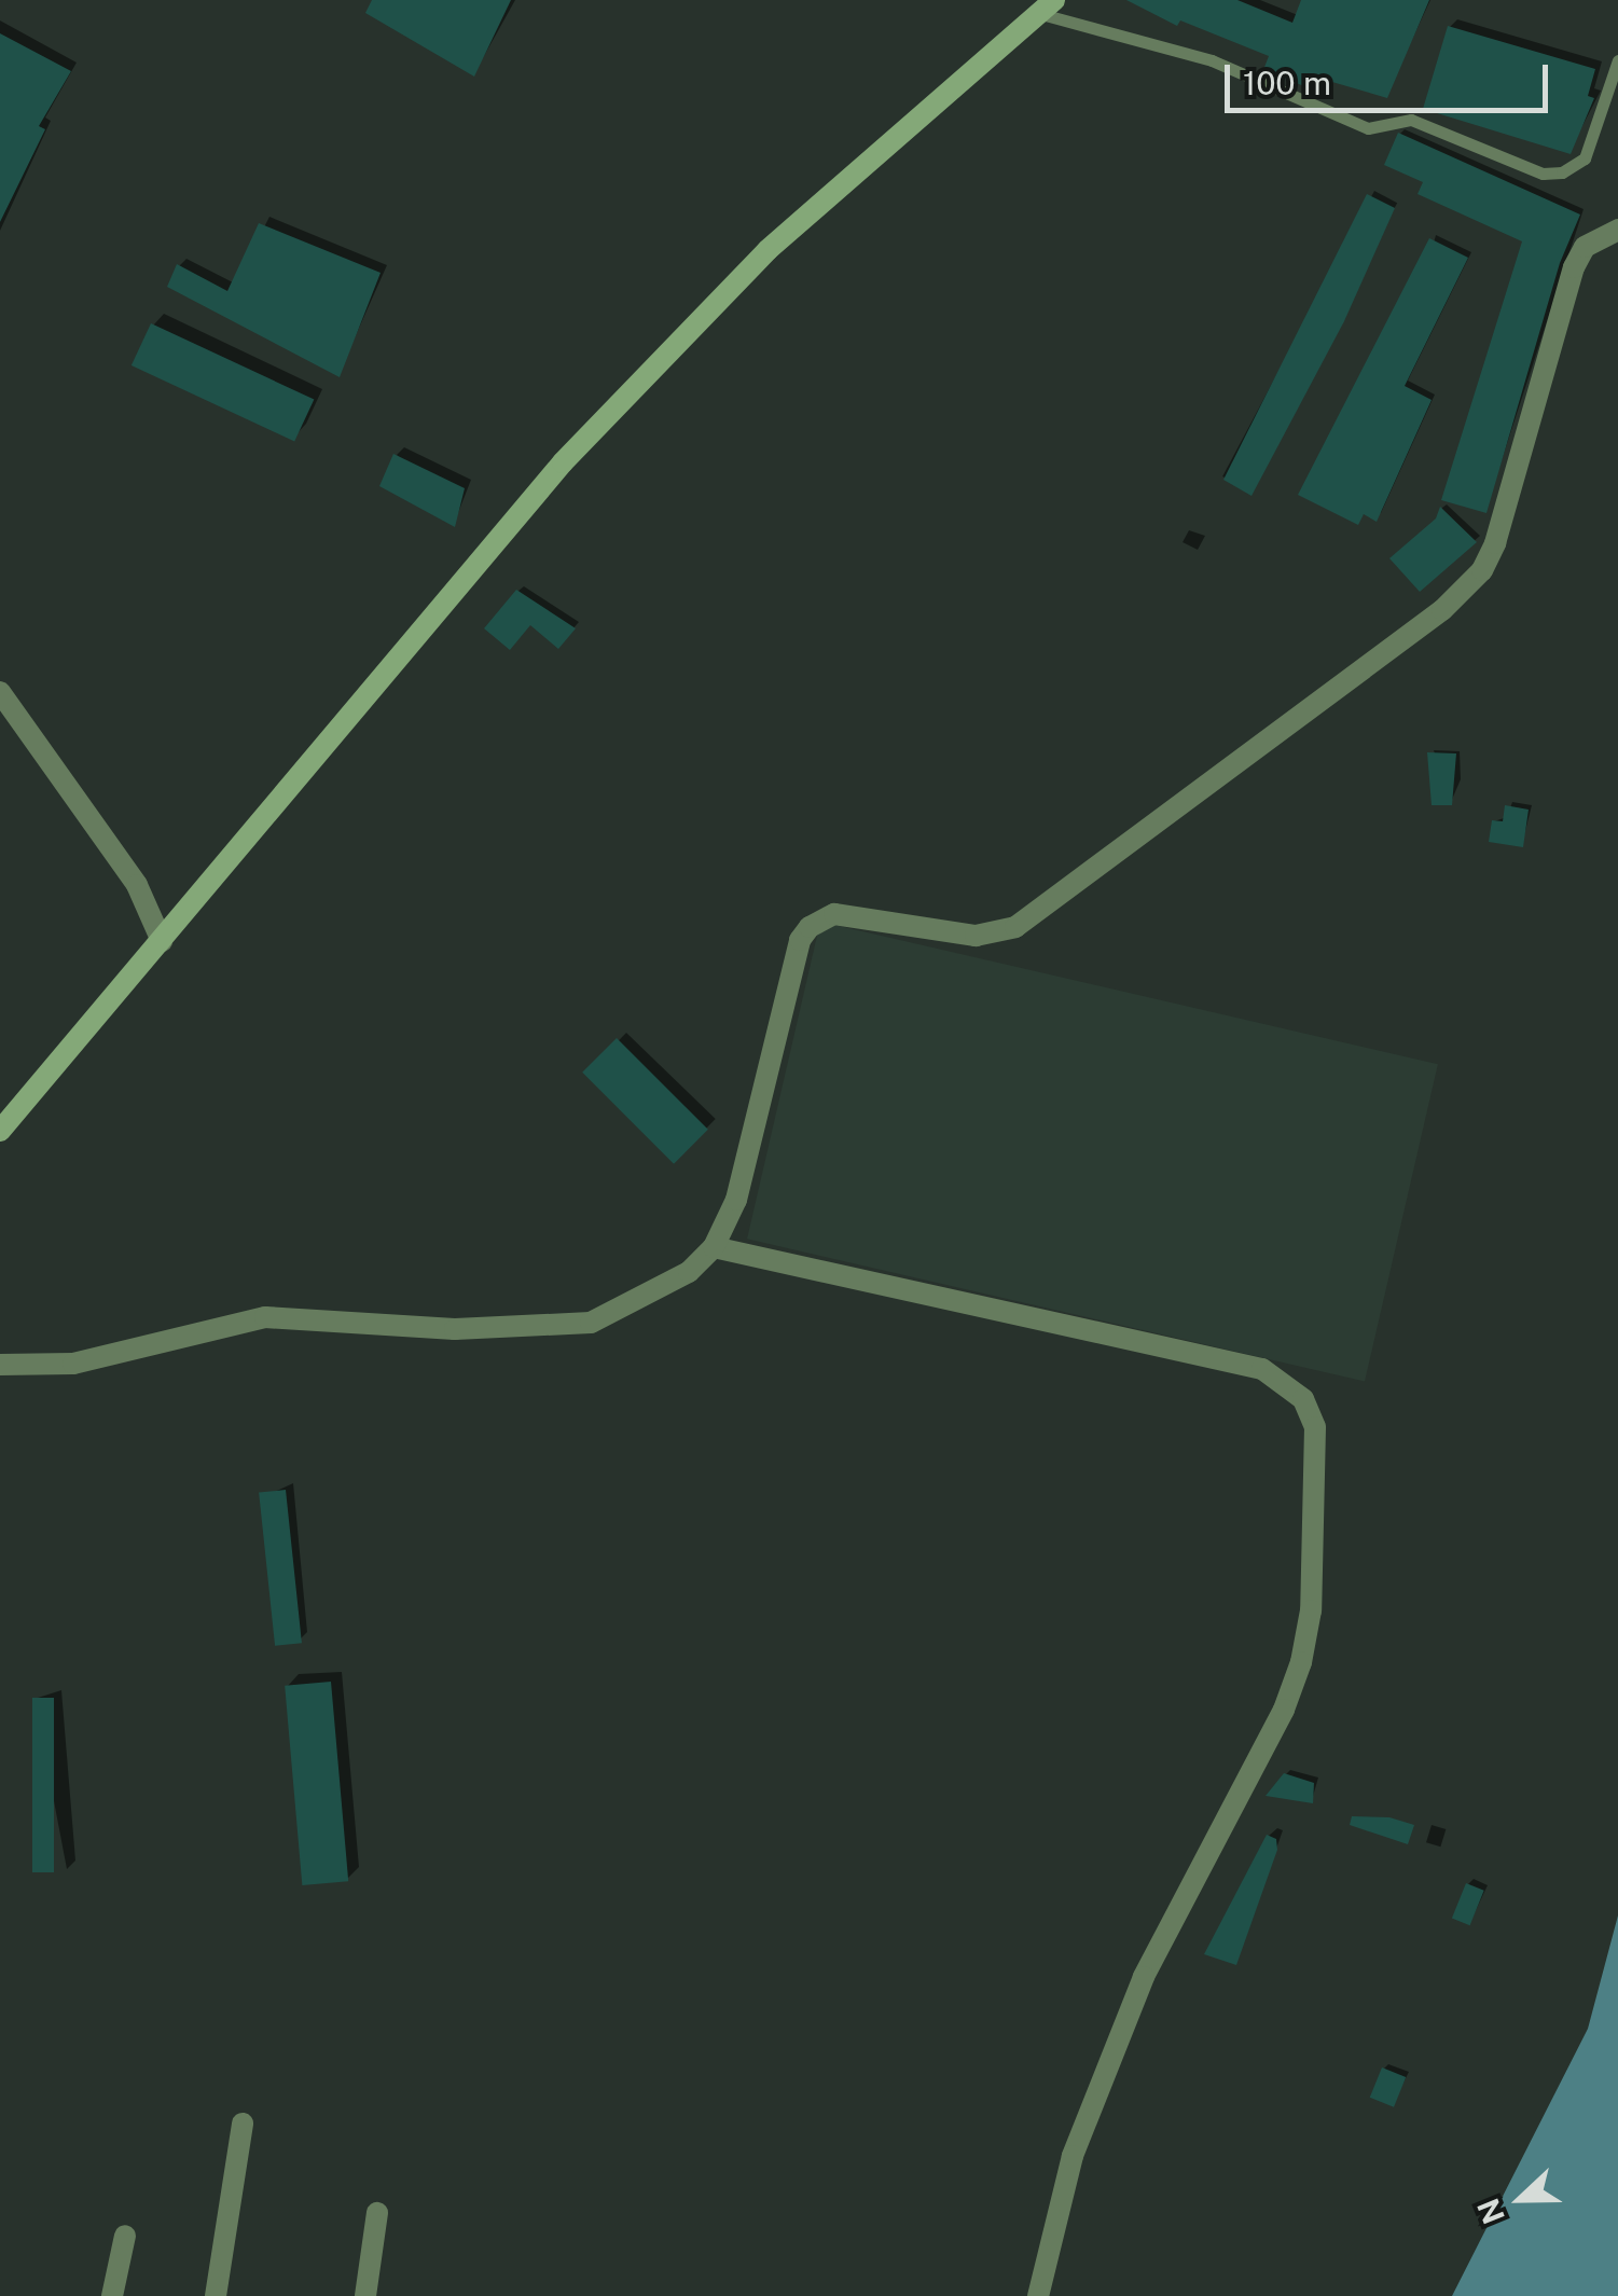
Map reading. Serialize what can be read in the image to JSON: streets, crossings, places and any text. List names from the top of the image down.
{
  "scale_bar": "100 m",
  "north": "left"
}
